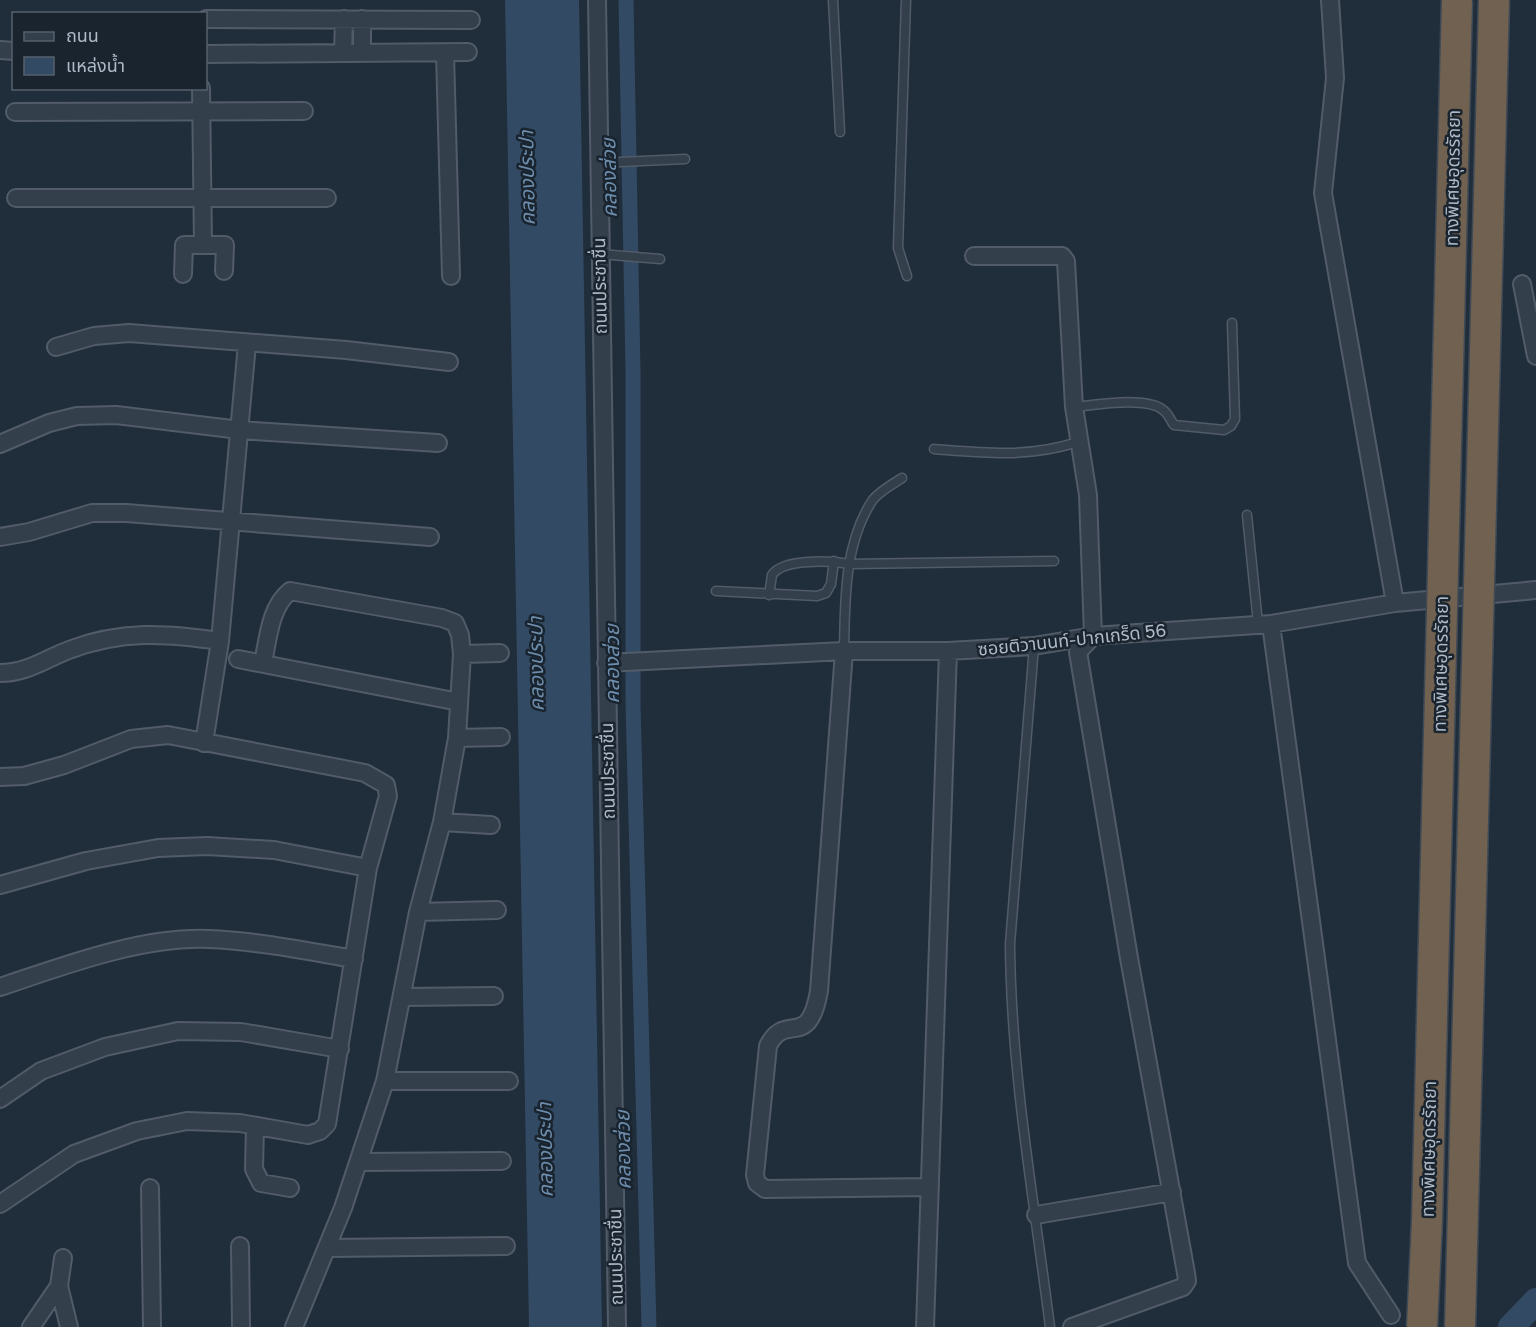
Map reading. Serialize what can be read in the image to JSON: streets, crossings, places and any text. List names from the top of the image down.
{
  "streets": {
    "highway": ["ทางพิเศษอุดรรัถยา"],
    "street": ["ถนนประชาชื่น", "ซอยติวานนท์-ปากเกร็ด 56"]
  },
  "crossings": [
    ["ถนนประชาชื่น", "ซอยติวานนท์-ปากเกร็ด 56"]
  ],
  "water": ["คลองประปา", "คลองส่วย"],
  "legend": ["ถนน", "แหล่งน้ำ"]
}
